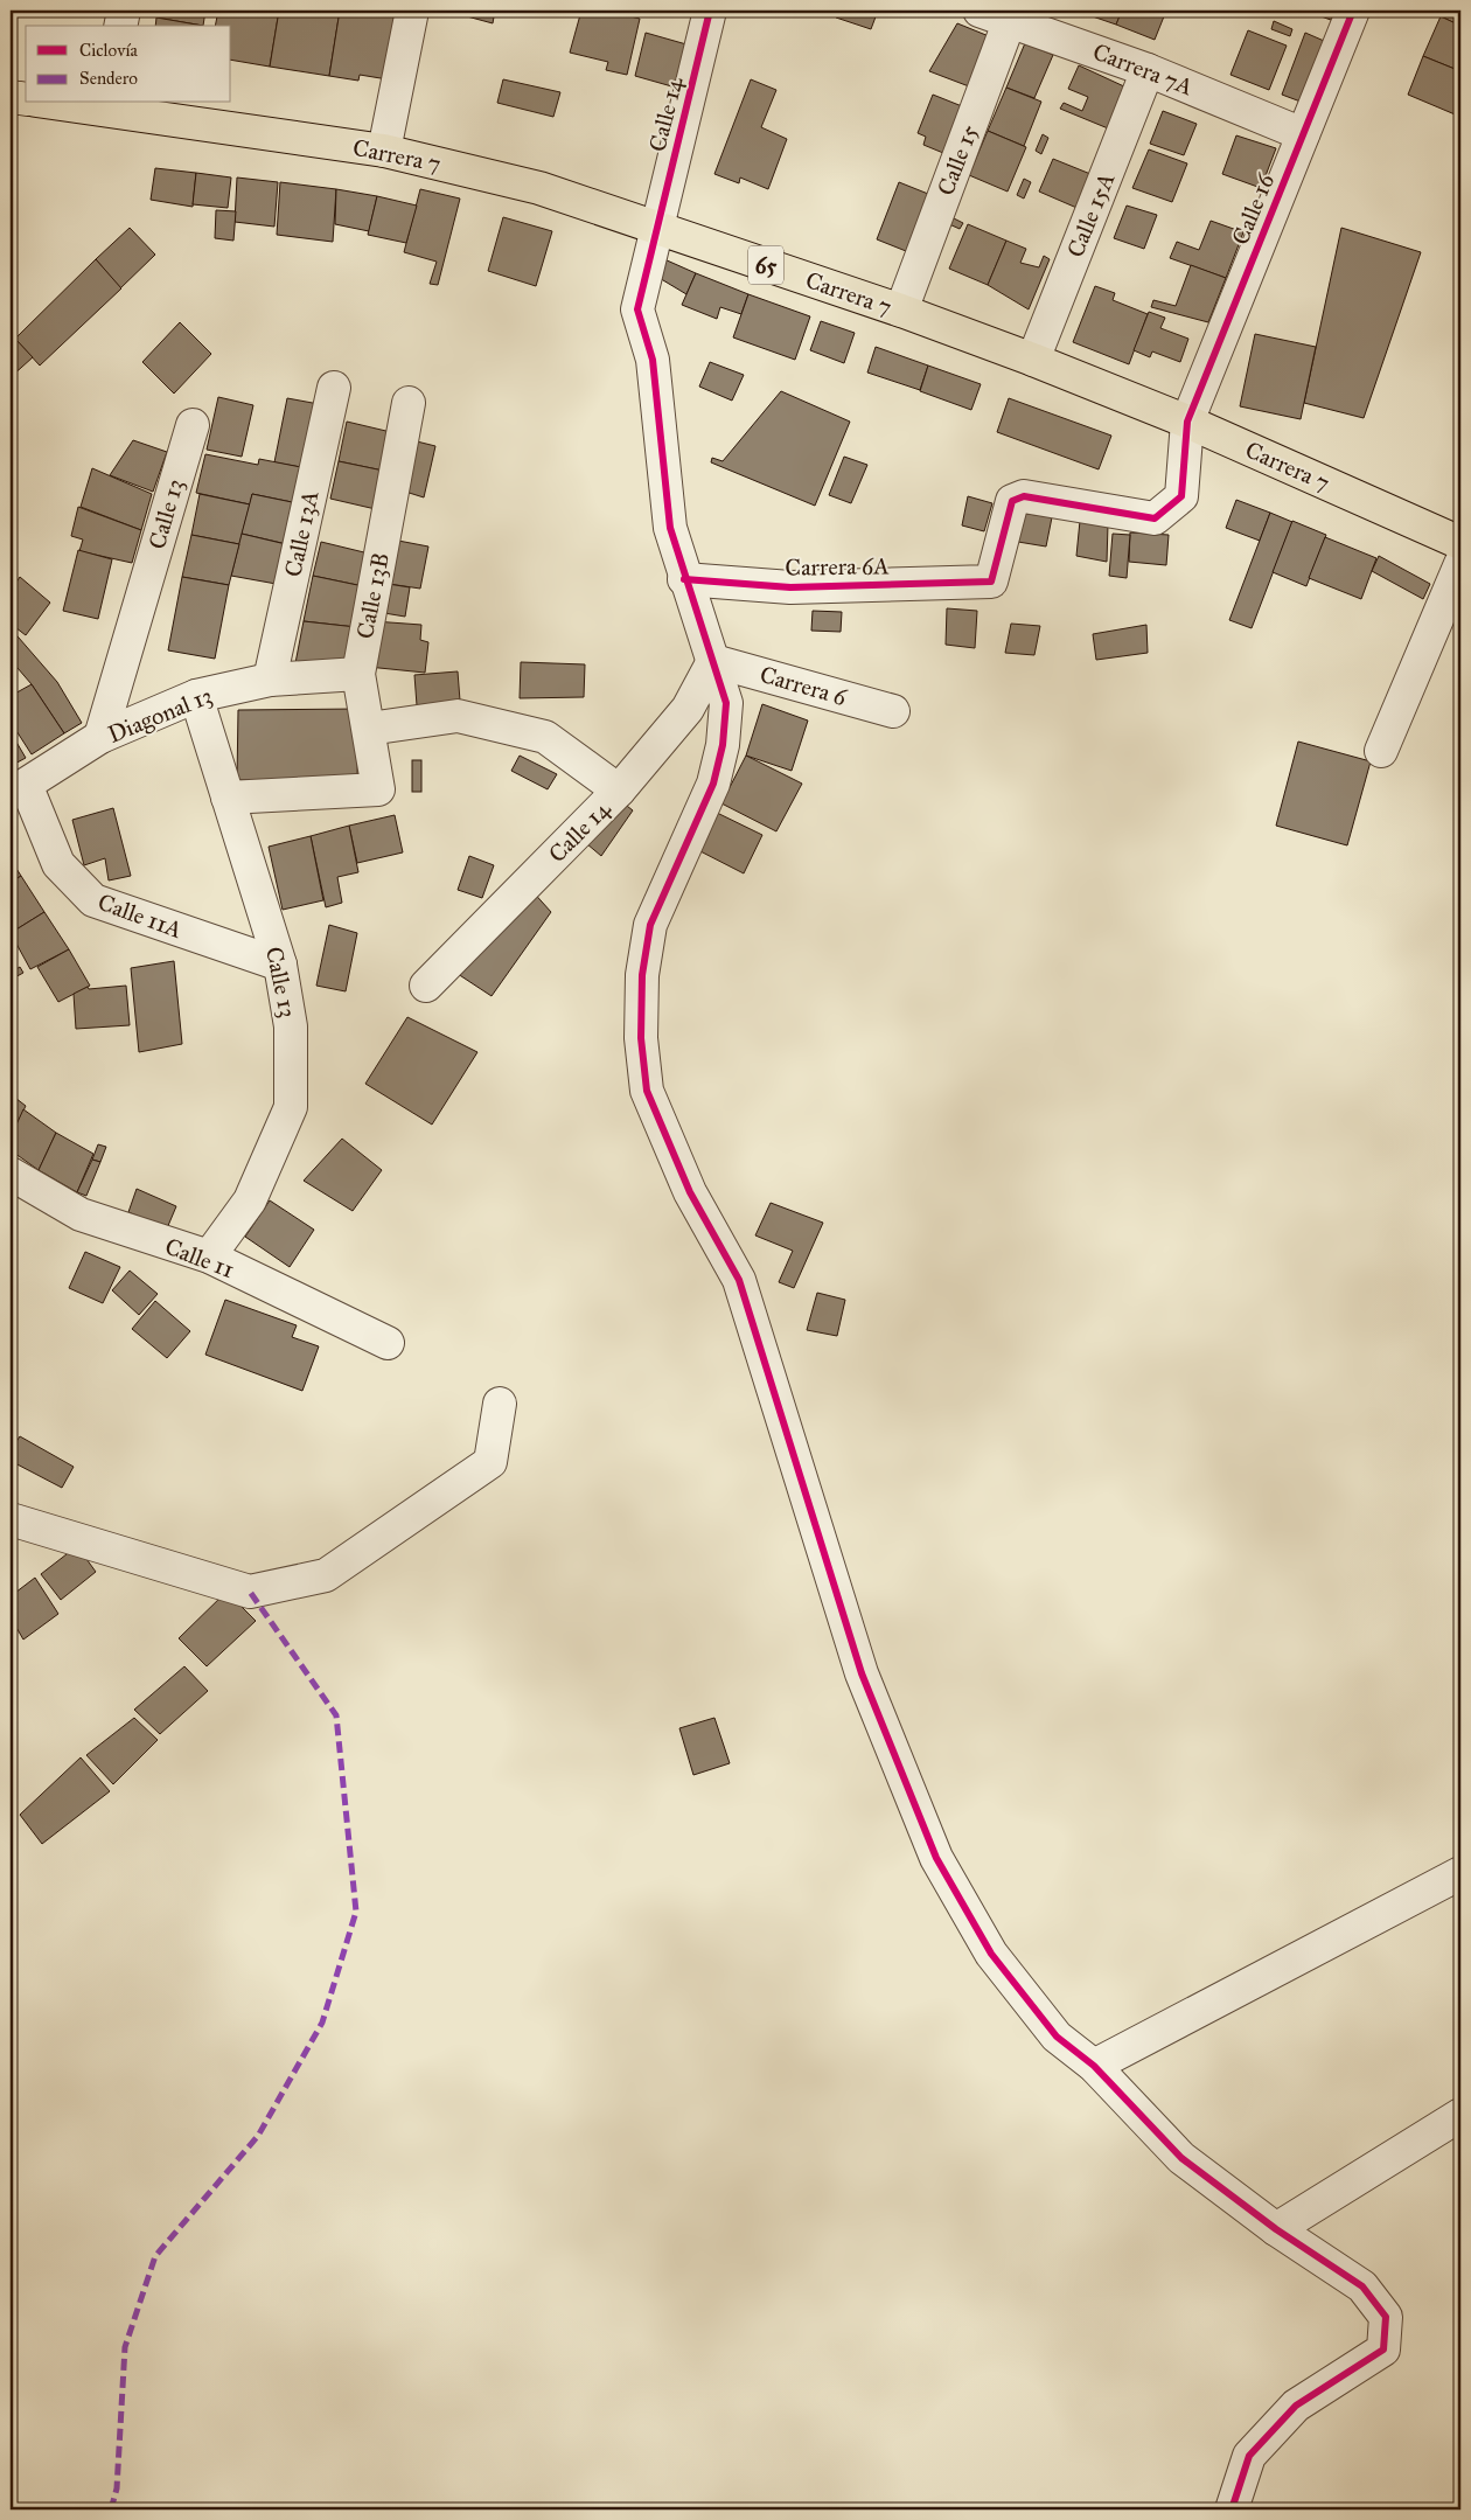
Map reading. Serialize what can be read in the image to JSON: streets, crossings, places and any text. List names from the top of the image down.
{
  "streets": {
    "main road": ["Carrera 7", "65"],
    "street": [
      "Carrera 7A",
      "Calle 14",
      "Calle 15",
      "Calle 16",
      "Calle 15A",
      "Calle 13",
      "Calle 13A",
      "Carrera 6A",
      "Calle 13B",
      "Carrera 6",
      "Diagonal 13",
      "Calle 11A",
      "Calle 11"
    ]
  },
  "crossings": [
    ["Carrera 7A", "Calle 15"],
    ["Carrera 7A", "Calle 16"],
    ["Carrera 7A", "Calle 15A"],
    ["Calle 14", "Carrera 7"],
    ["Calle 14", "Carrera 6A"],
    ["Calle 14", "Carrera 6"],
    ["Carrera 7", "Calle 15"],
    ["Carrera 7", "Calle 16"],
    ["Carrera 7", "Calle 15A"],
    ["Calle 16", "Carrera 6A"],
    ["Calle 13", "Calle 13B"],
    ["Calle 13", "Diagonal 13"],
    ["Calle 13", "Calle 11A"],
    ["Calle 13", "Calle 11"],
    ["Calle 13A", "Diagonal 13"],
    ["Calle 13B", "Diagonal 13"],
    ["Diagonal 13", "Calle 11A"]
  ],
  "legend": ["Ciclovía", "Sendero"]
}
